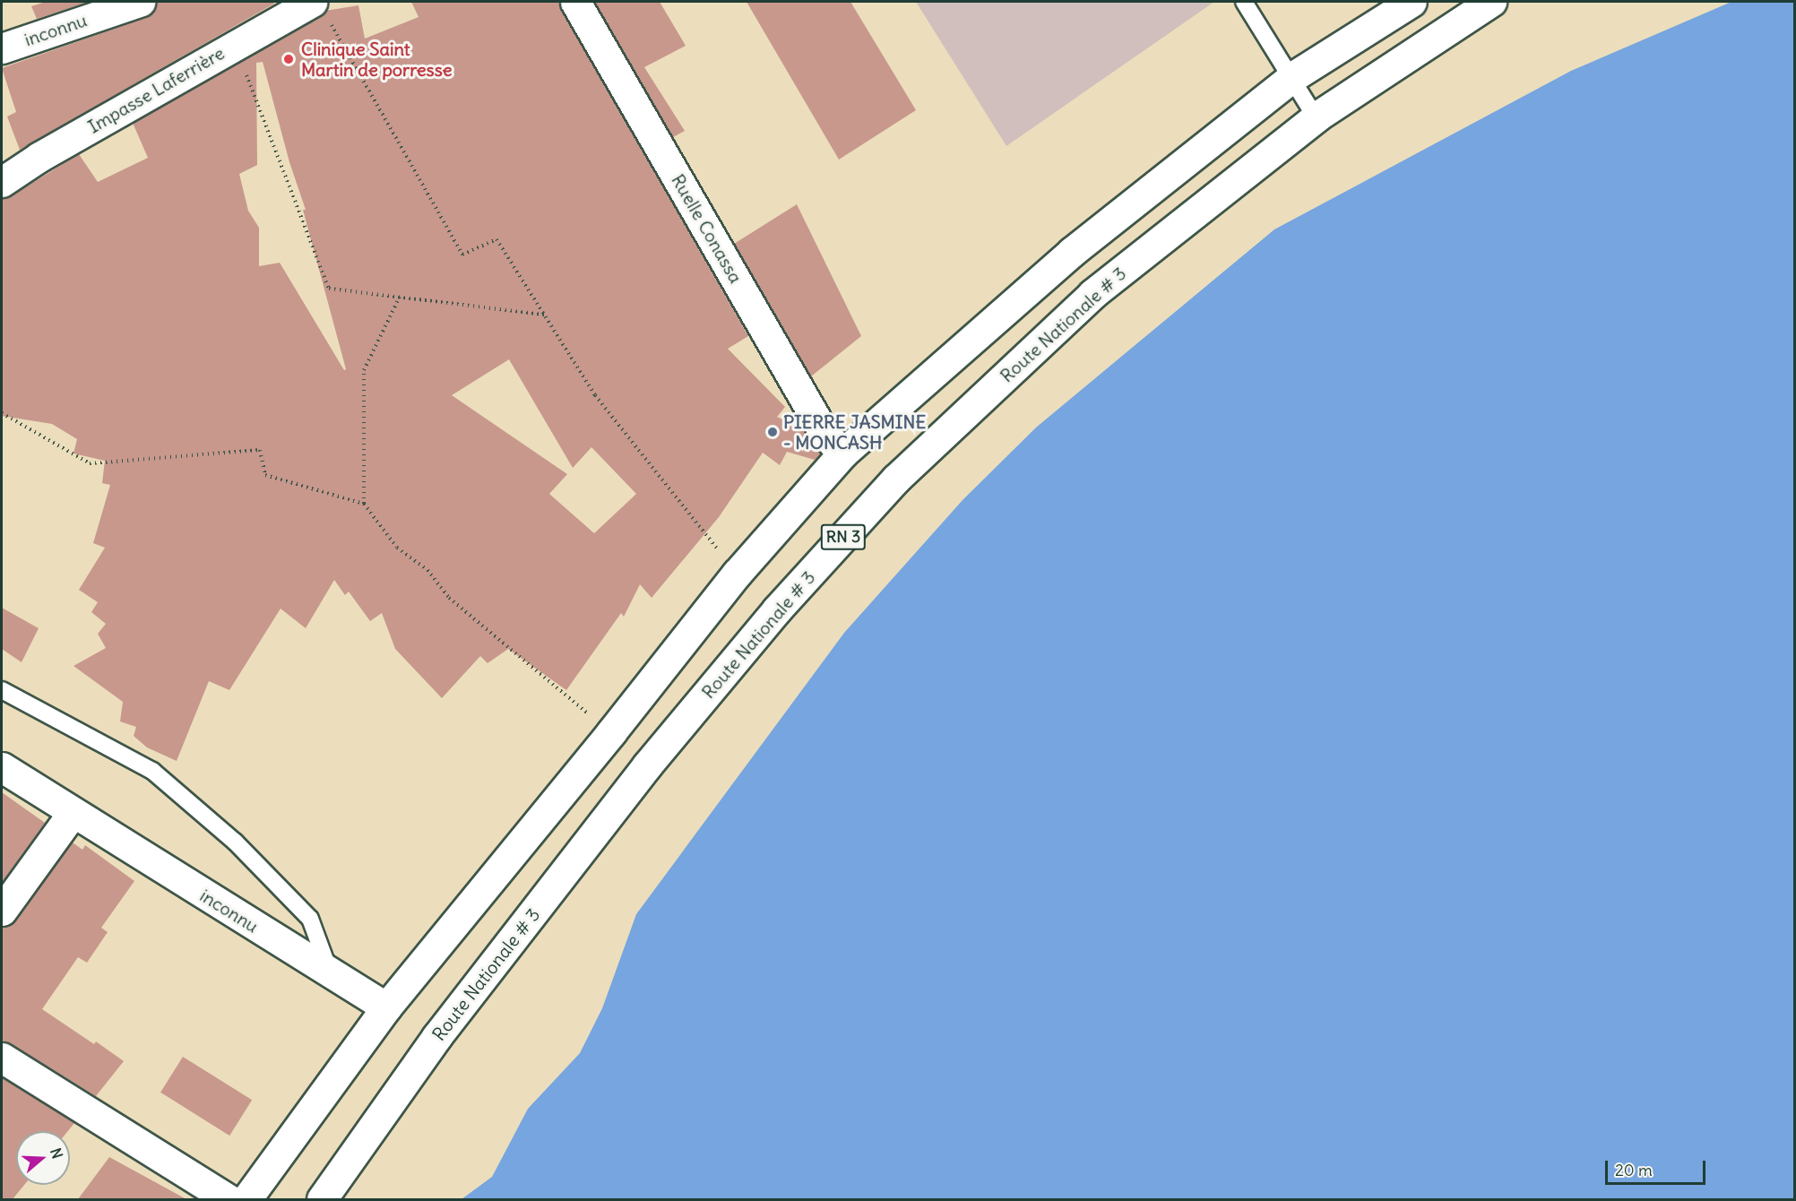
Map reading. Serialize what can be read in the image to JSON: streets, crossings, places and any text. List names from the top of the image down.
{
  "streets": {
    "main road": [
      "inconnu",
      "Impasse Laferrière",
      "Ruelle Conassa",
      "Route Nationale # 3",
      "RN 3"
    ]
  },
  "places": ["Clinique Saint Martin de porresse", "PIERRE JASMINE - MONCASH"],
  "scale_bar": "20 m",
  "north": "right"
}
